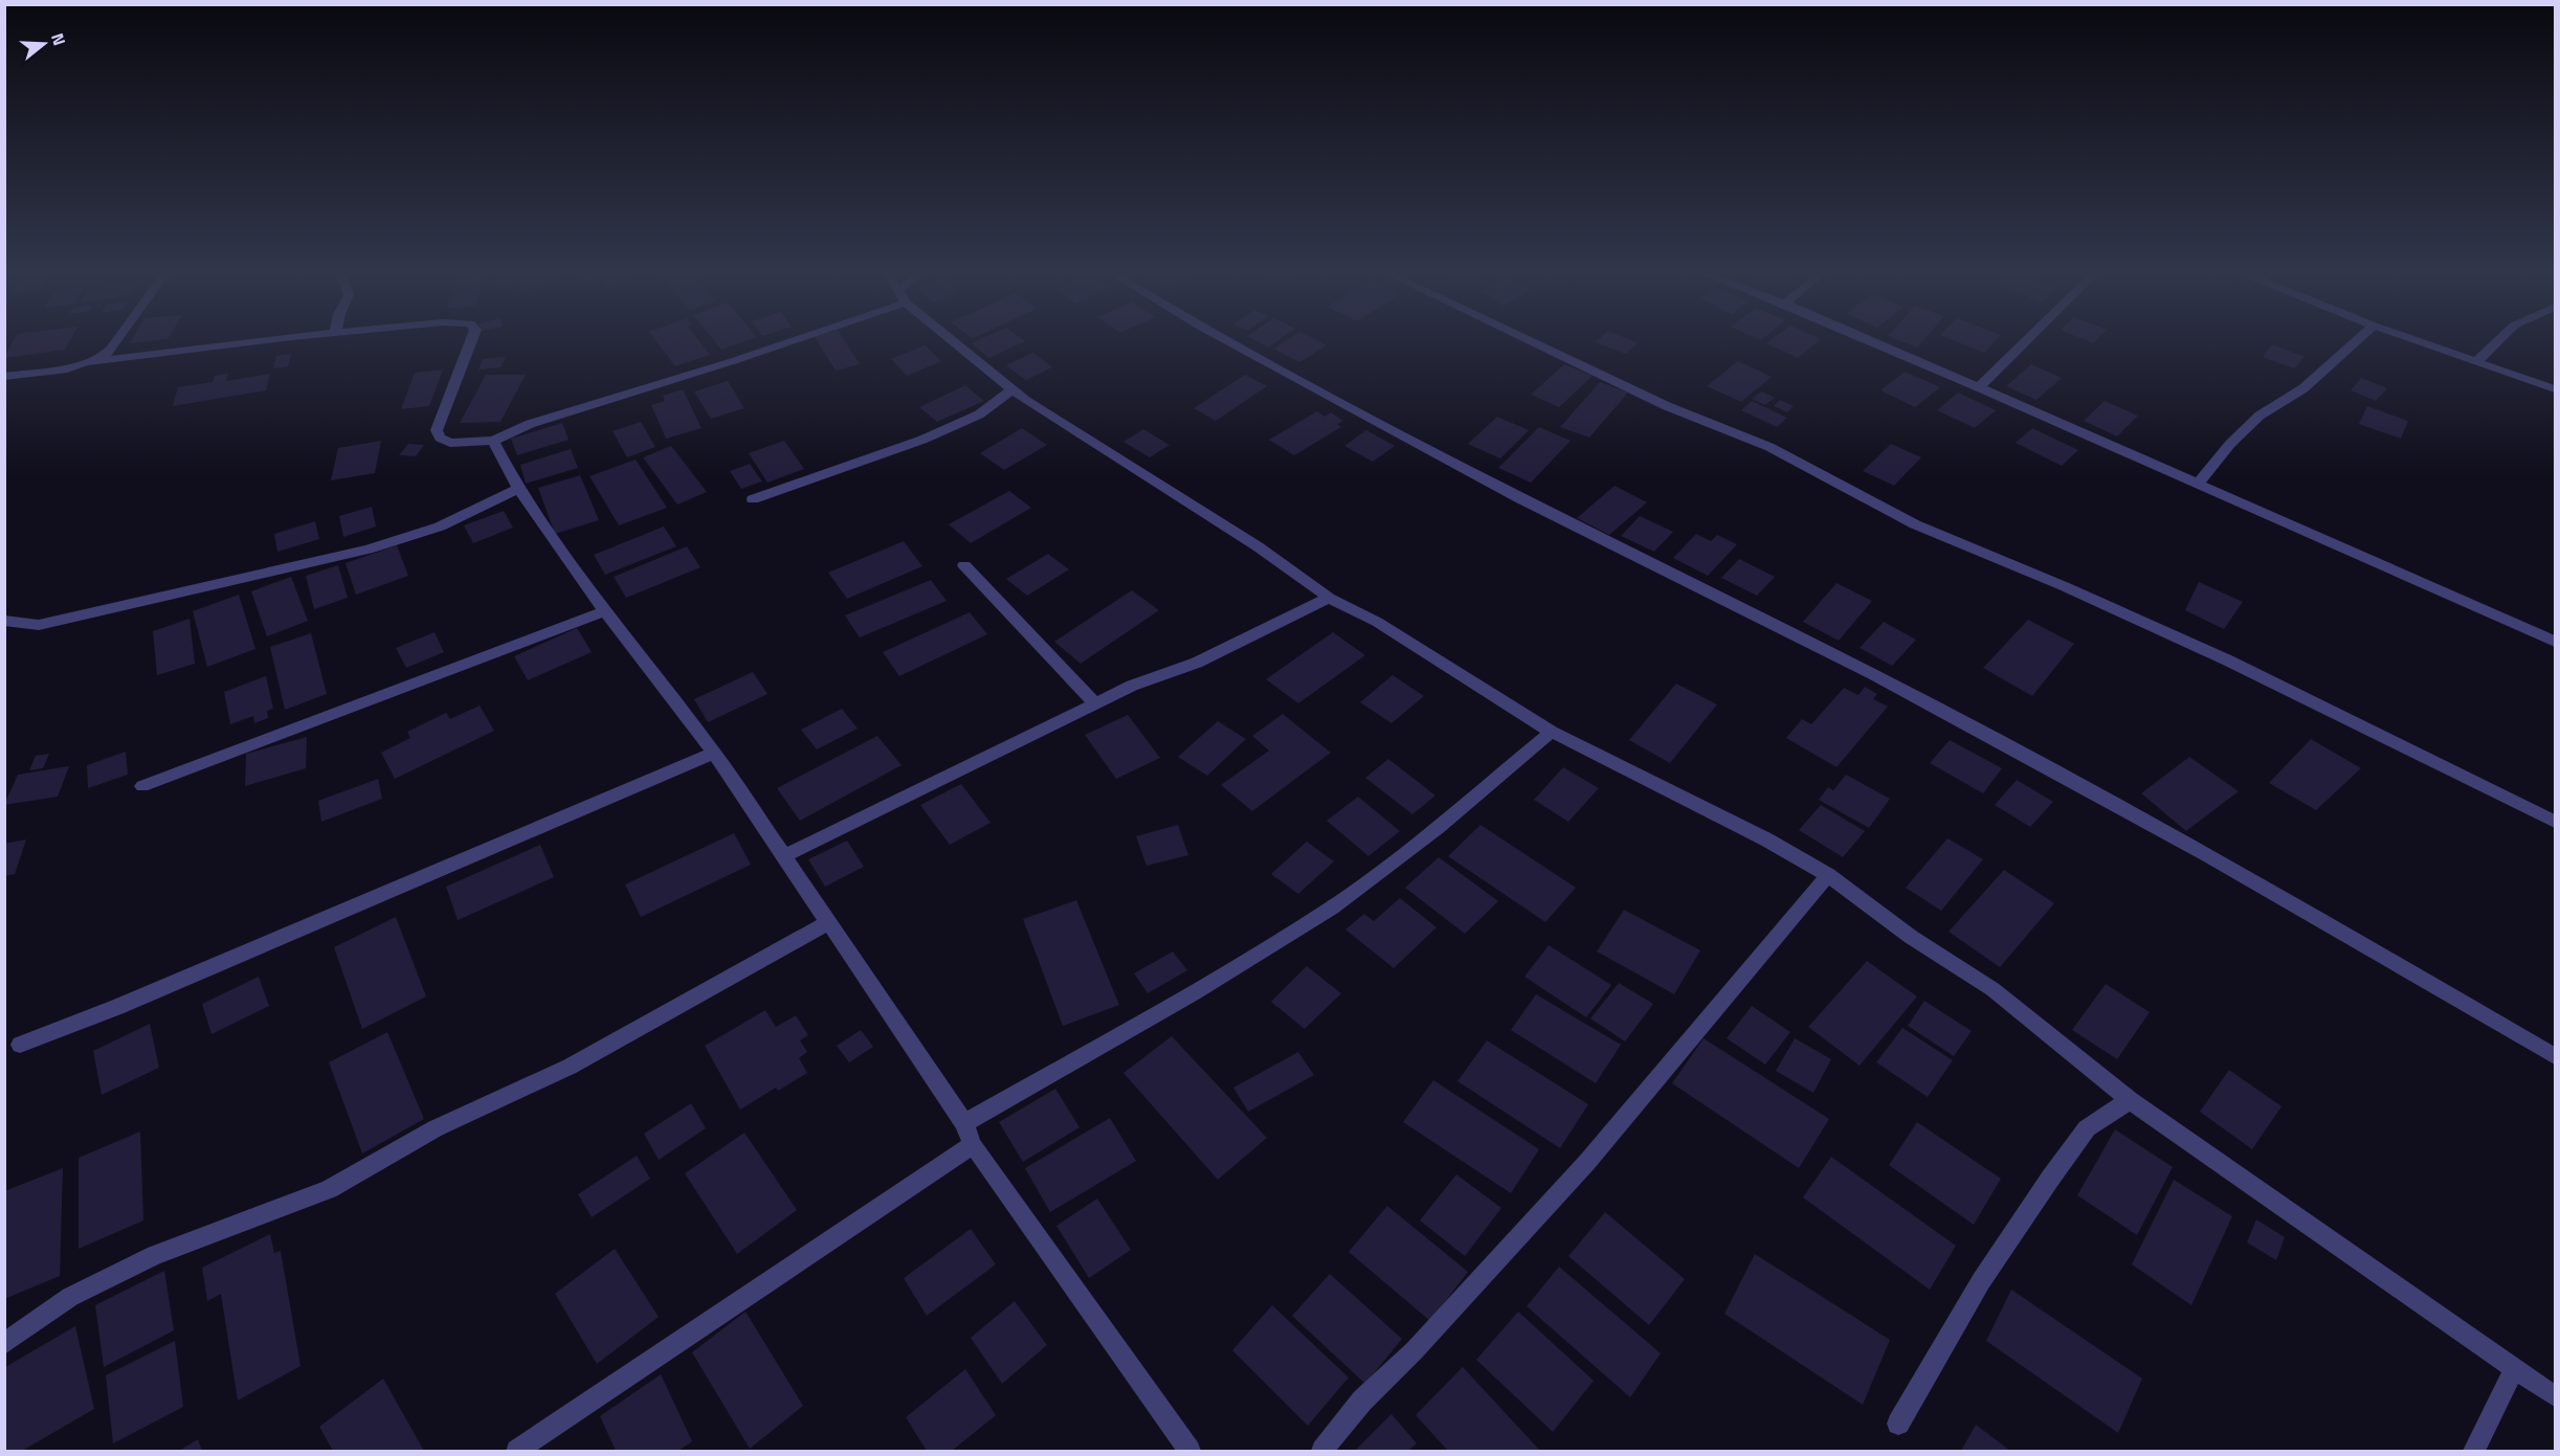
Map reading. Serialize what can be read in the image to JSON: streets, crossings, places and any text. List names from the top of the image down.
{
  "north": "right"
}
